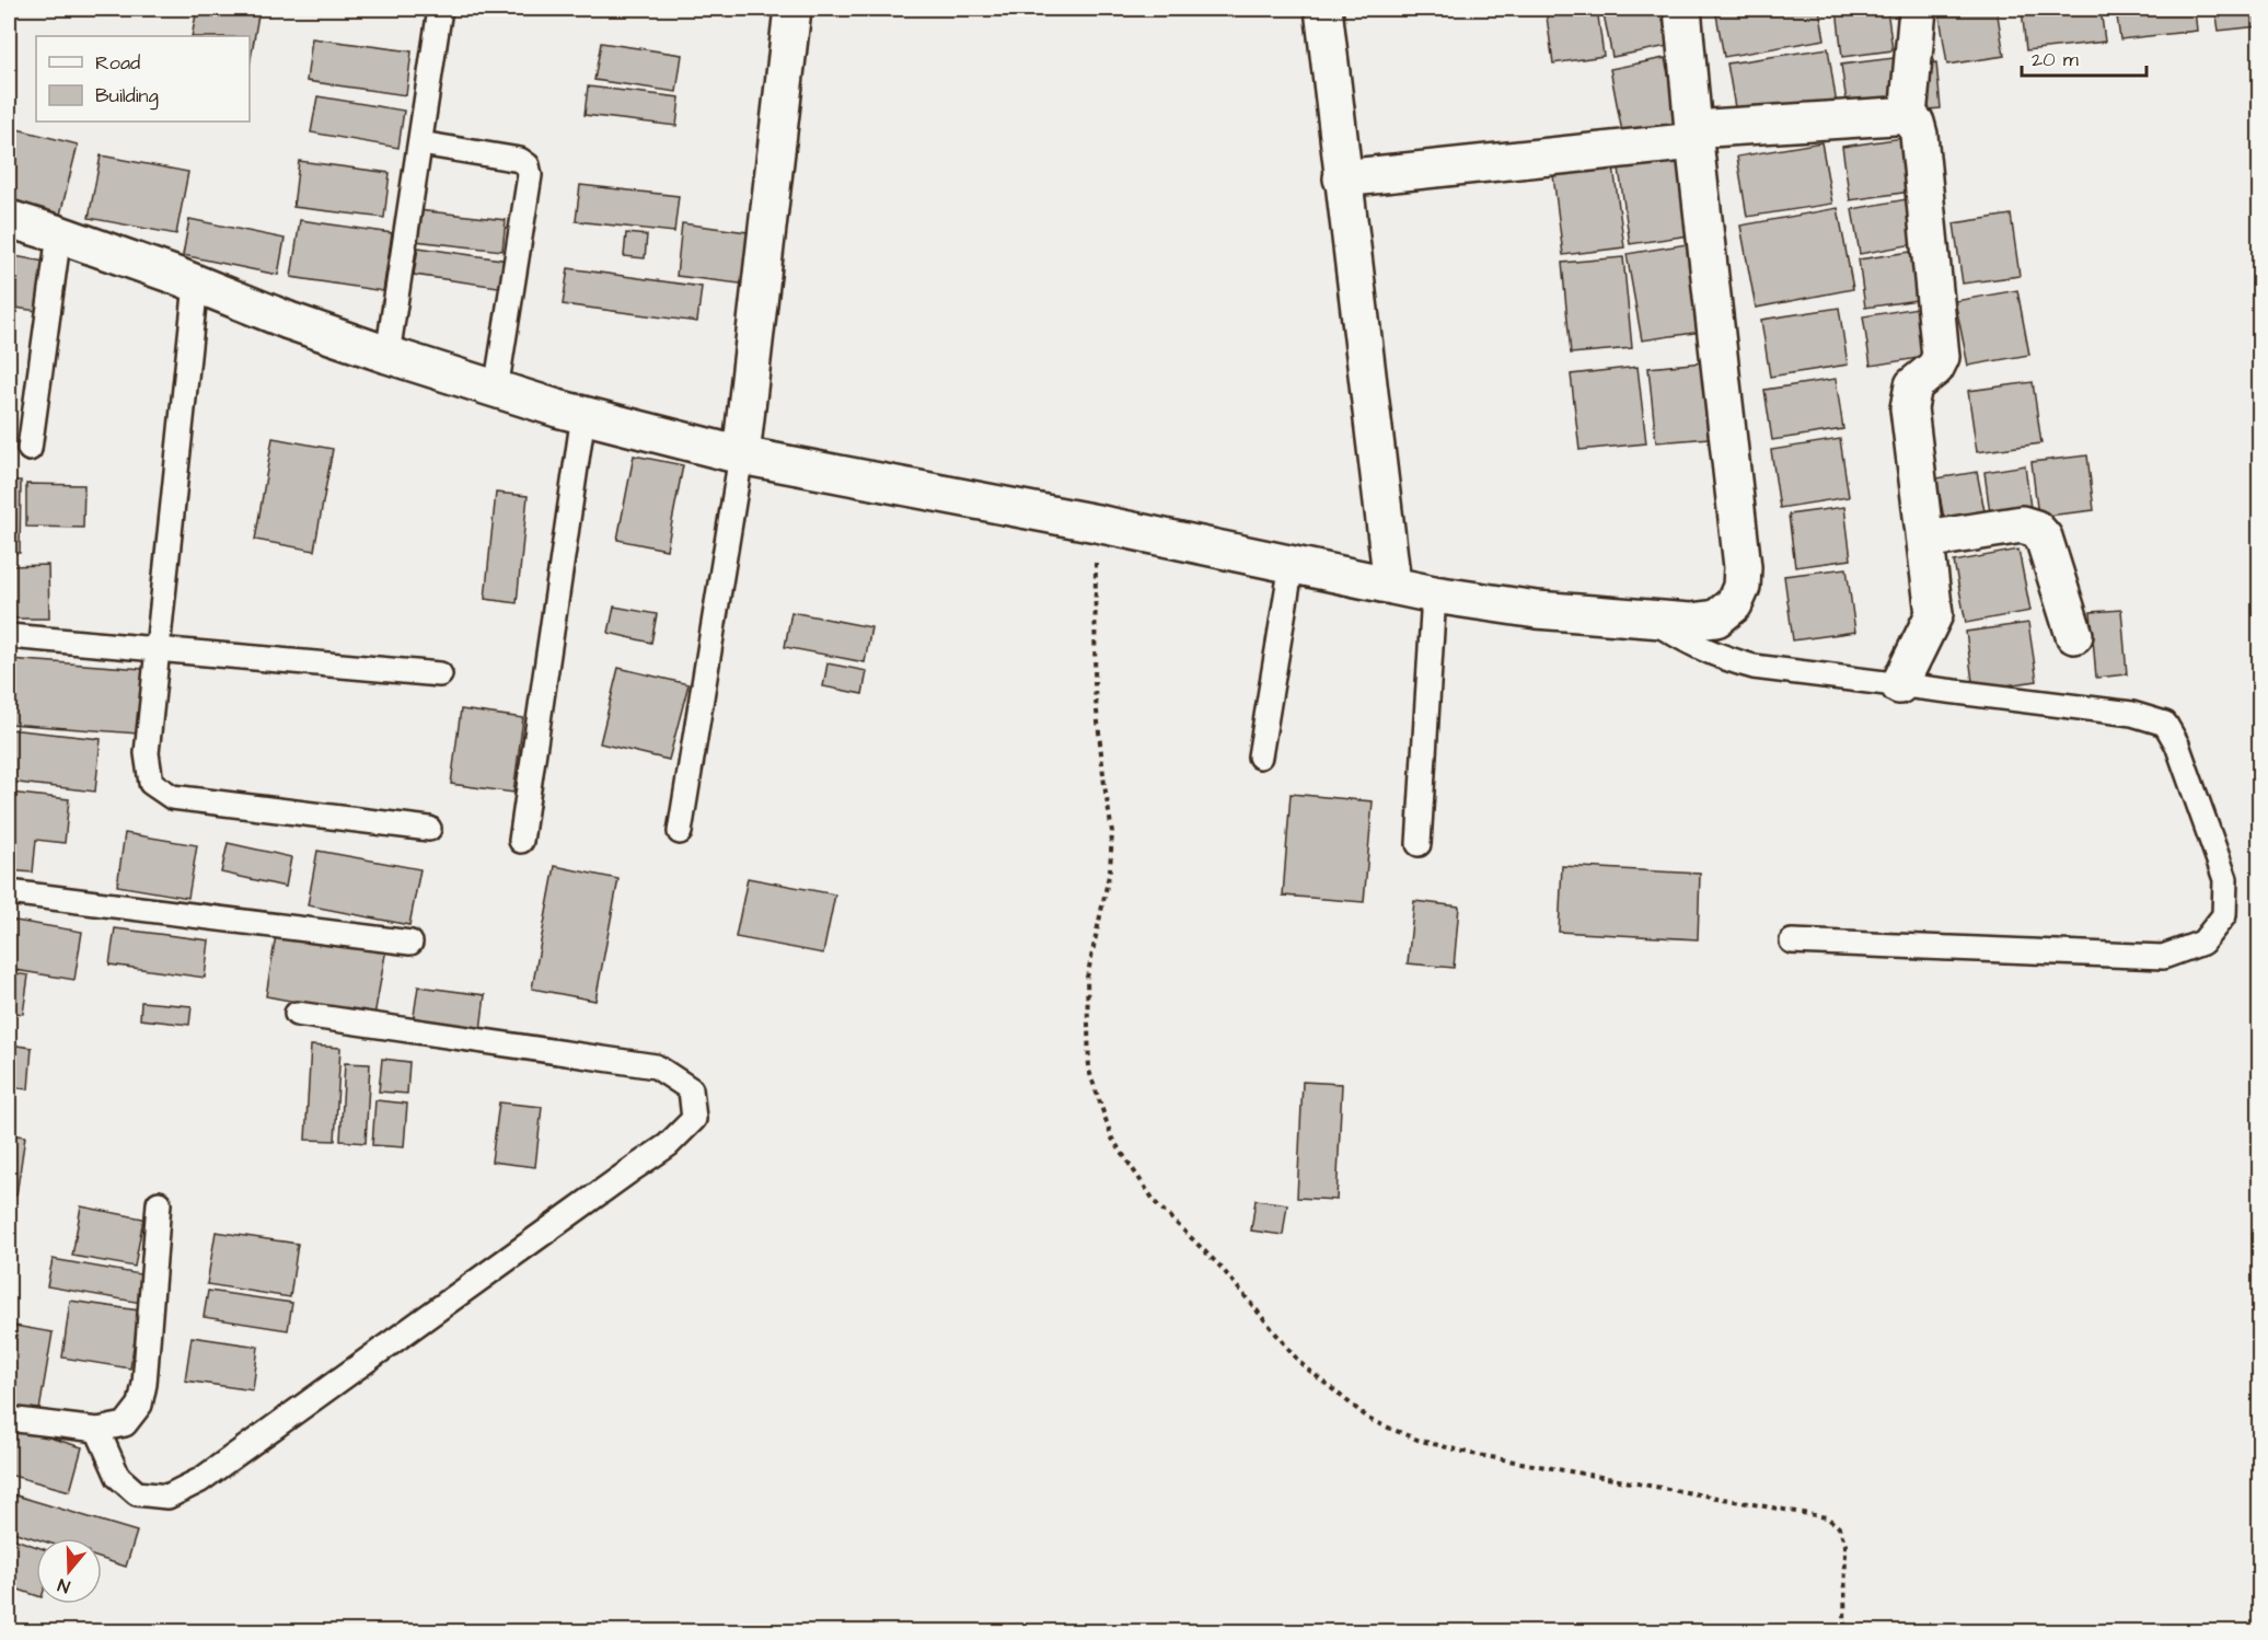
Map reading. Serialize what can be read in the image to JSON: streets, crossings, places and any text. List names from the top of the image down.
{
  "legend": ["Road", "Building"],
  "scale_bar": "20 m",
  "north": "bottom"
}
